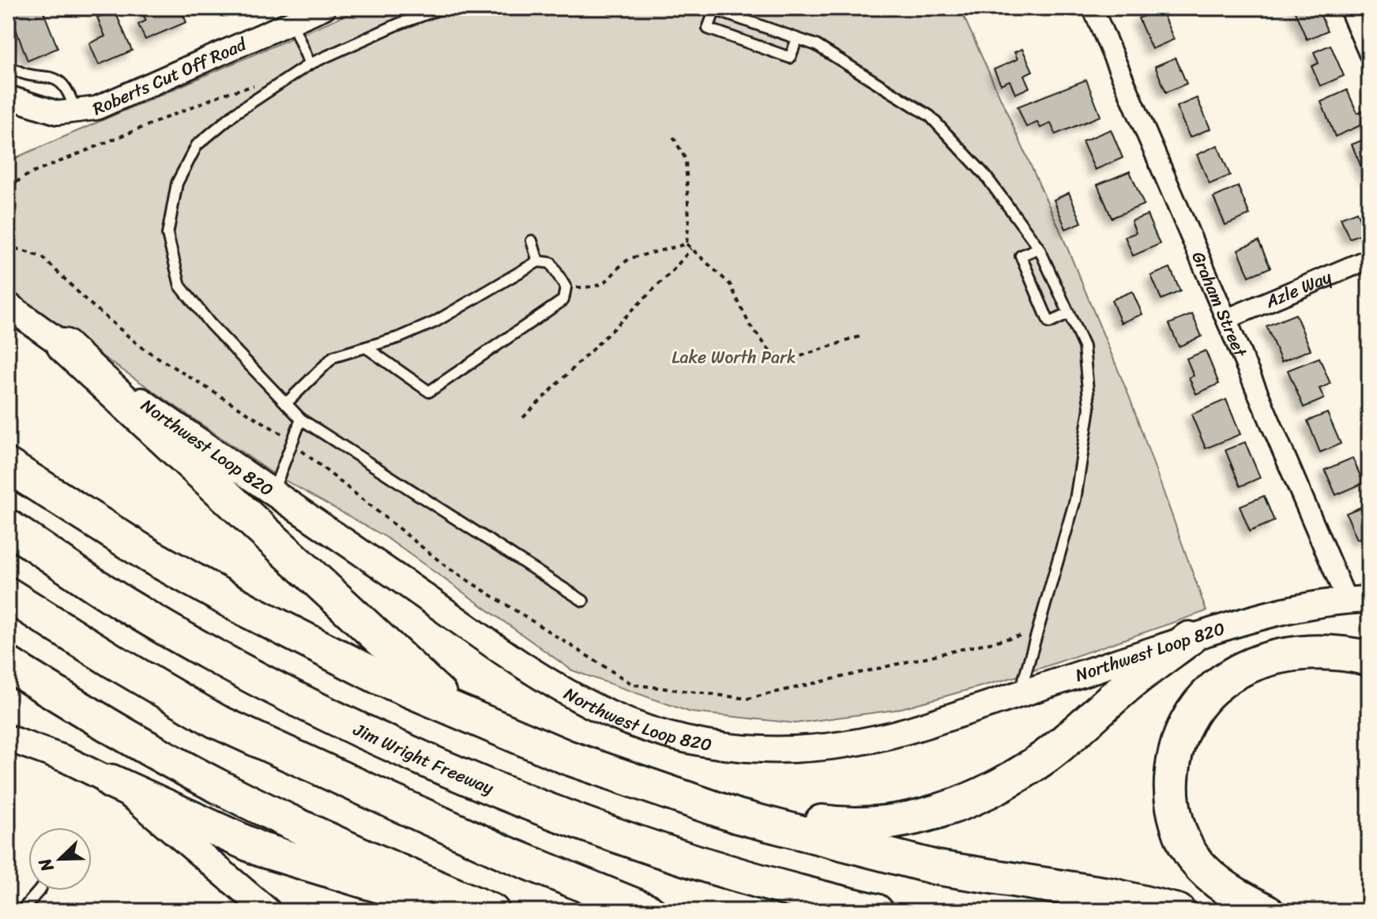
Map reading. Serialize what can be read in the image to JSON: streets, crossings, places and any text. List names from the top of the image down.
{
  "streets": {
    "highway": ["Jim Wright Freeway"],
    "main road": ["Northwest Loop 820"],
    "street": ["Roberts Cut Off Road", "Azle Way", "Graham Street"]
  },
  "crossings": [
    ["Azle Way", "Graham Street"],
    ["Graham Street", "Northwest Loop 820"]
  ],
  "parks": ["Lake Worth Park"],
  "north": "bottom left"
}
